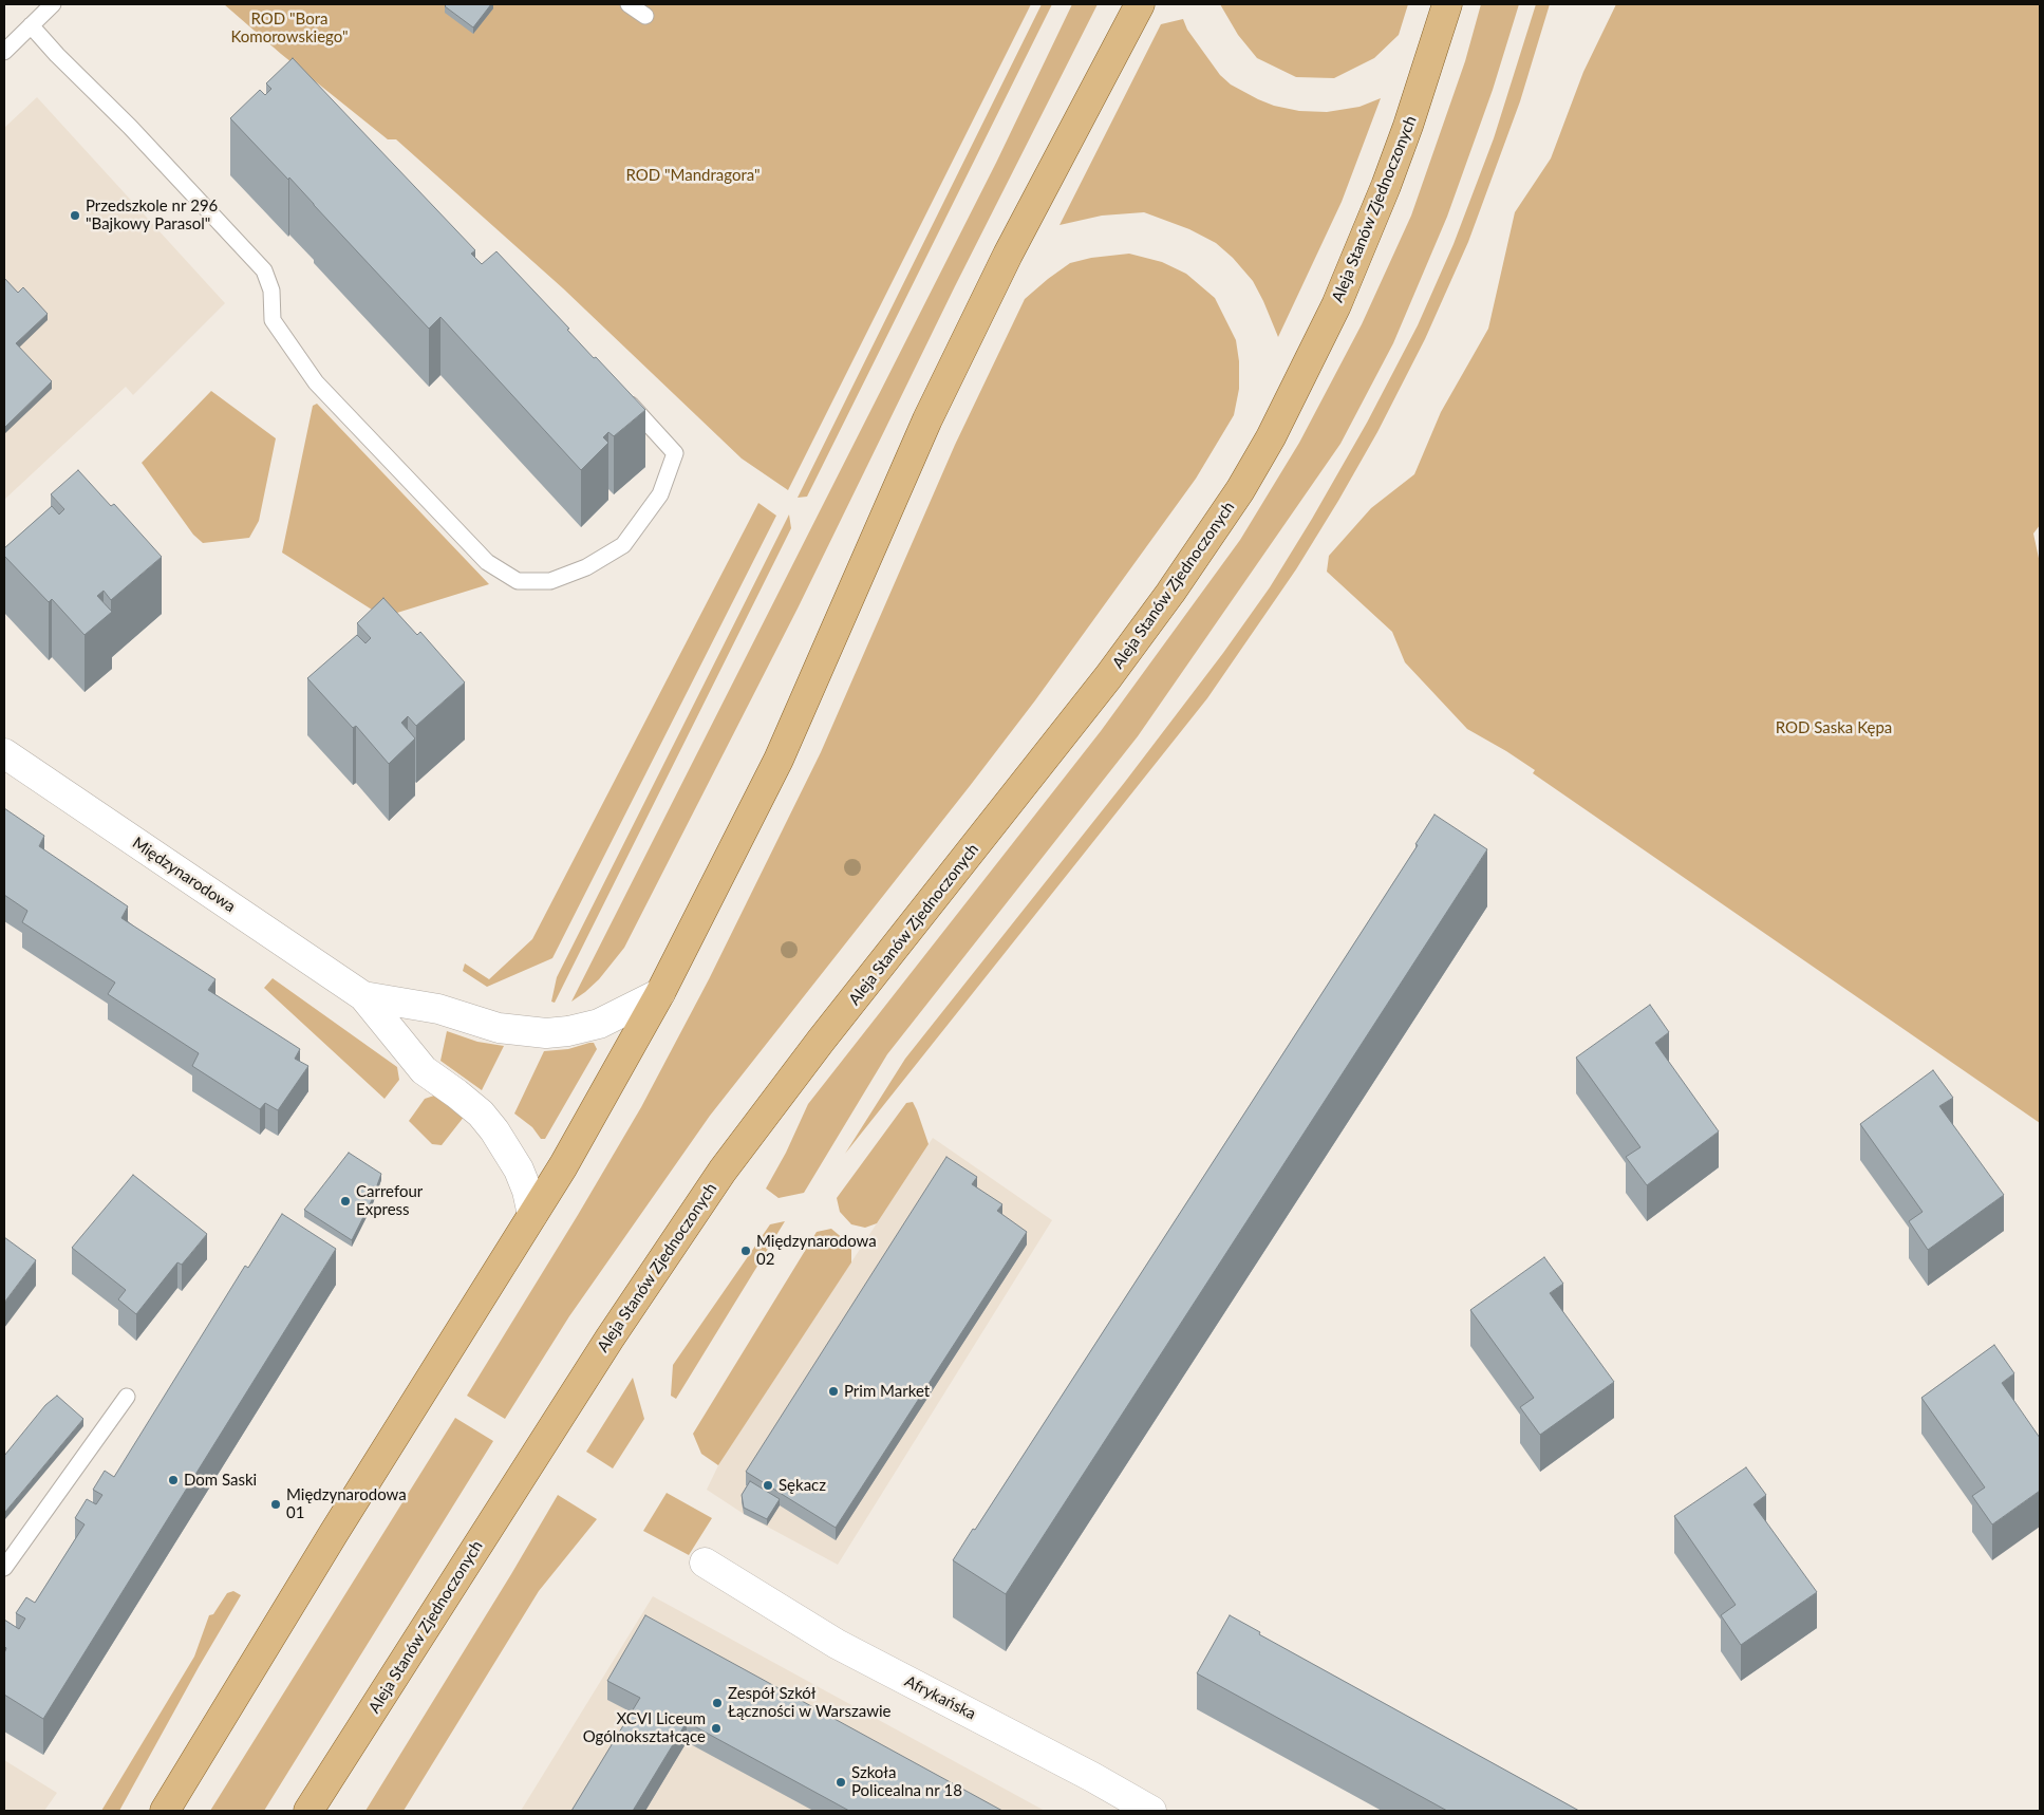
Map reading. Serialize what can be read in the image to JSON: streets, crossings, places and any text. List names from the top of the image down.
{
  "streets": {
    "main road": ["Aleja Stanów Zjednoczonych"],
    "street": ["Międzynarodowa", "Afrykańska"]
  },
  "parks": ["ROD \"Bora Komorowskiego\"", "ROD \"Mandragora\"", "ROD Saska Kępa"],
  "places": [
    "Przedszkole nr 296 \"Bajkowy Parasol\"",
    "Carrefour Express",
    "Międzynarodowa 02",
    "Prim Market",
    "Dom Saski",
    "Sękacz",
    "Międzynarodowa 01",
    "Zespół Szkół Łączności w Warszawie",
    "XCVI Liceum Ogólnokształcące",
    "Szkoła Policealna nr 18"
  ]
}
